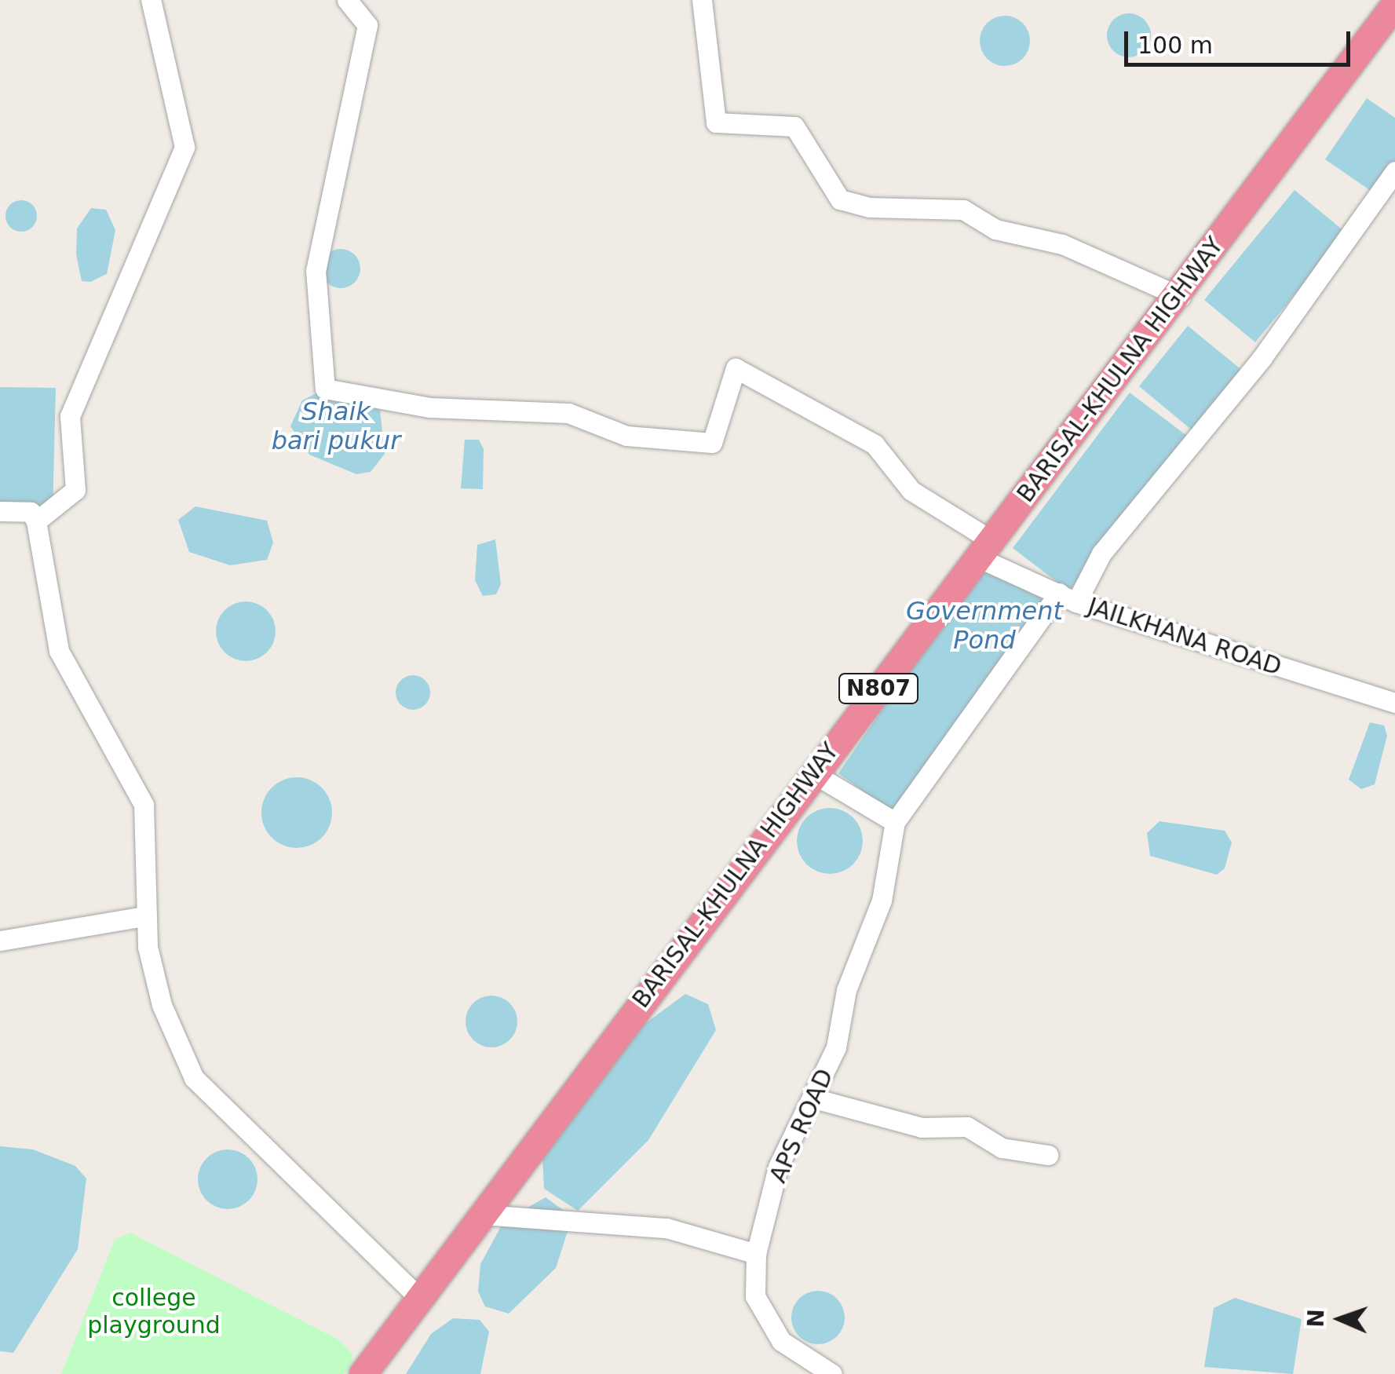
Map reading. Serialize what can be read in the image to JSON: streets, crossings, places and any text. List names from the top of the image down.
{
  "streets": {
    "highway": ["BARISAL-KHULNA HIGHWAY", "N807"],
    "street": ["JAILKHANA ROAD", "APS ROAD"]
  },
  "crossings": [
    ["BARISAL-KHULNA HIGHWAY", "JAILKHANA ROAD"]
  ],
  "water": ["Shaik bari pukur", "Government Pond"],
  "parks": ["college playground"],
  "scale_bar": "100 m",
  "north": "left"
}
